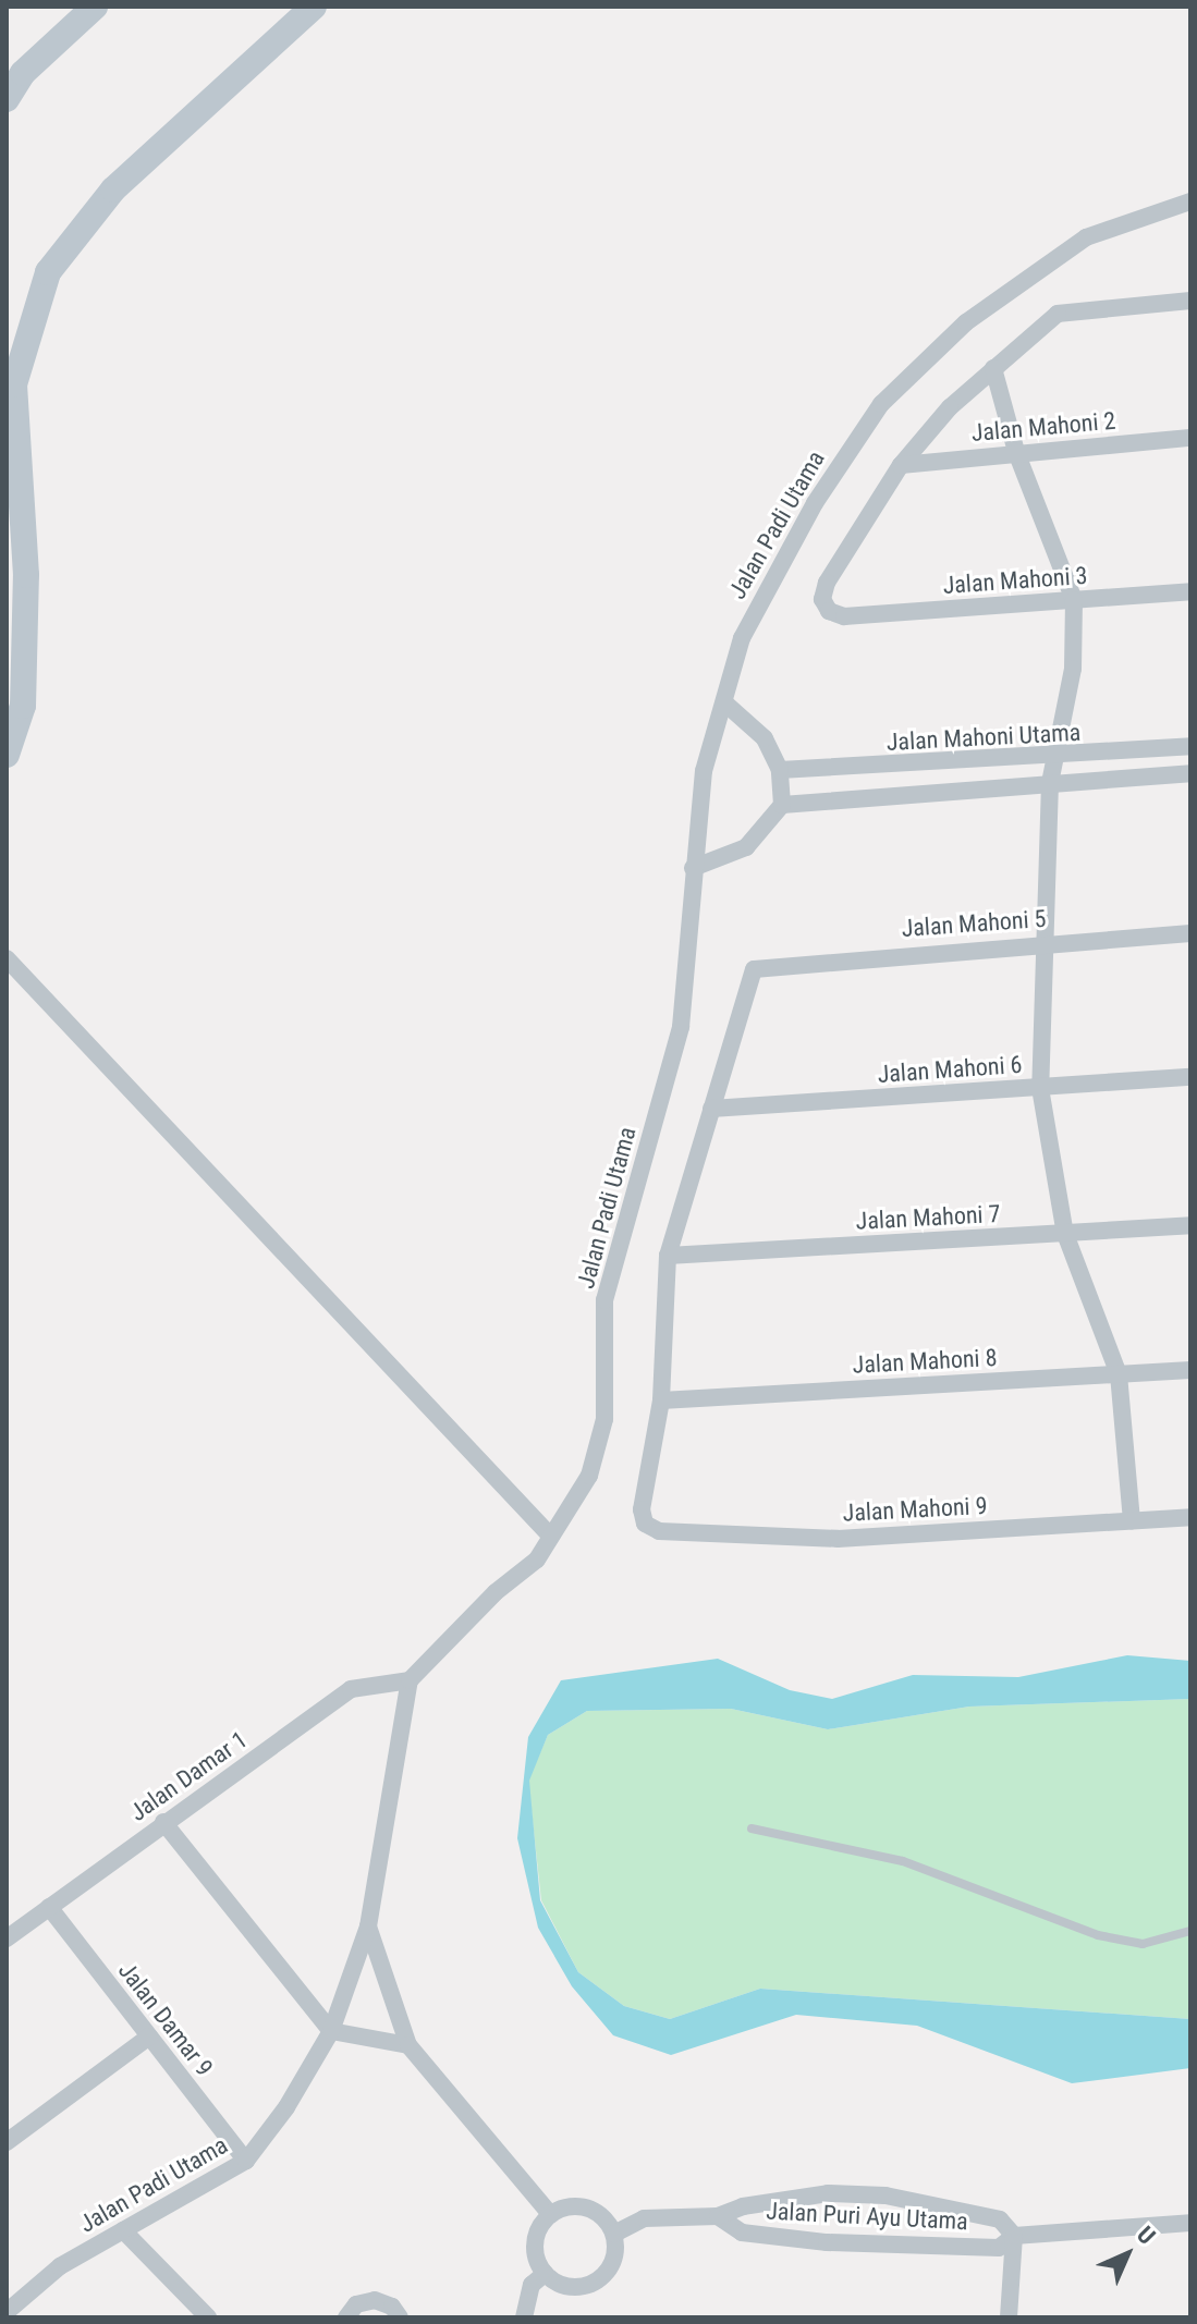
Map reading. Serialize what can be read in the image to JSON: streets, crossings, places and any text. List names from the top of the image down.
{
  "streets": {
    "street": [
      "Jalan Mahoni 2",
      "Jalan Padi Utama",
      "Jalan Mahoni 3",
      "Jalan Mahoni Utama",
      "Jalan Mahoni 5",
      "Jalan Mahoni 6",
      "Jalan Mahoni 7",
      "Jalan Mahoni 8",
      "Jalan Mahoni 9",
      "Jalan Damar 1",
      "Jalan Damar 9",
      "Jalan Puri Ayu Utama"
    ]
  },
  "crossings": [
    ["Jalan Mahoni 2", "Jalan Mahoni 3"],
    ["Jalan Padi Utama", "Jalan Damar 1"],
    ["Jalan Padi Utama", "Jalan Damar 9"],
    ["Jalan Mahoni 5", "Jalan Mahoni 6"],
    ["Jalan Mahoni 8", "Jalan Mahoni 9"],
    ["Jalan Damar 1", "Jalan Damar 9"]
  ],
  "north": "top right"
}
